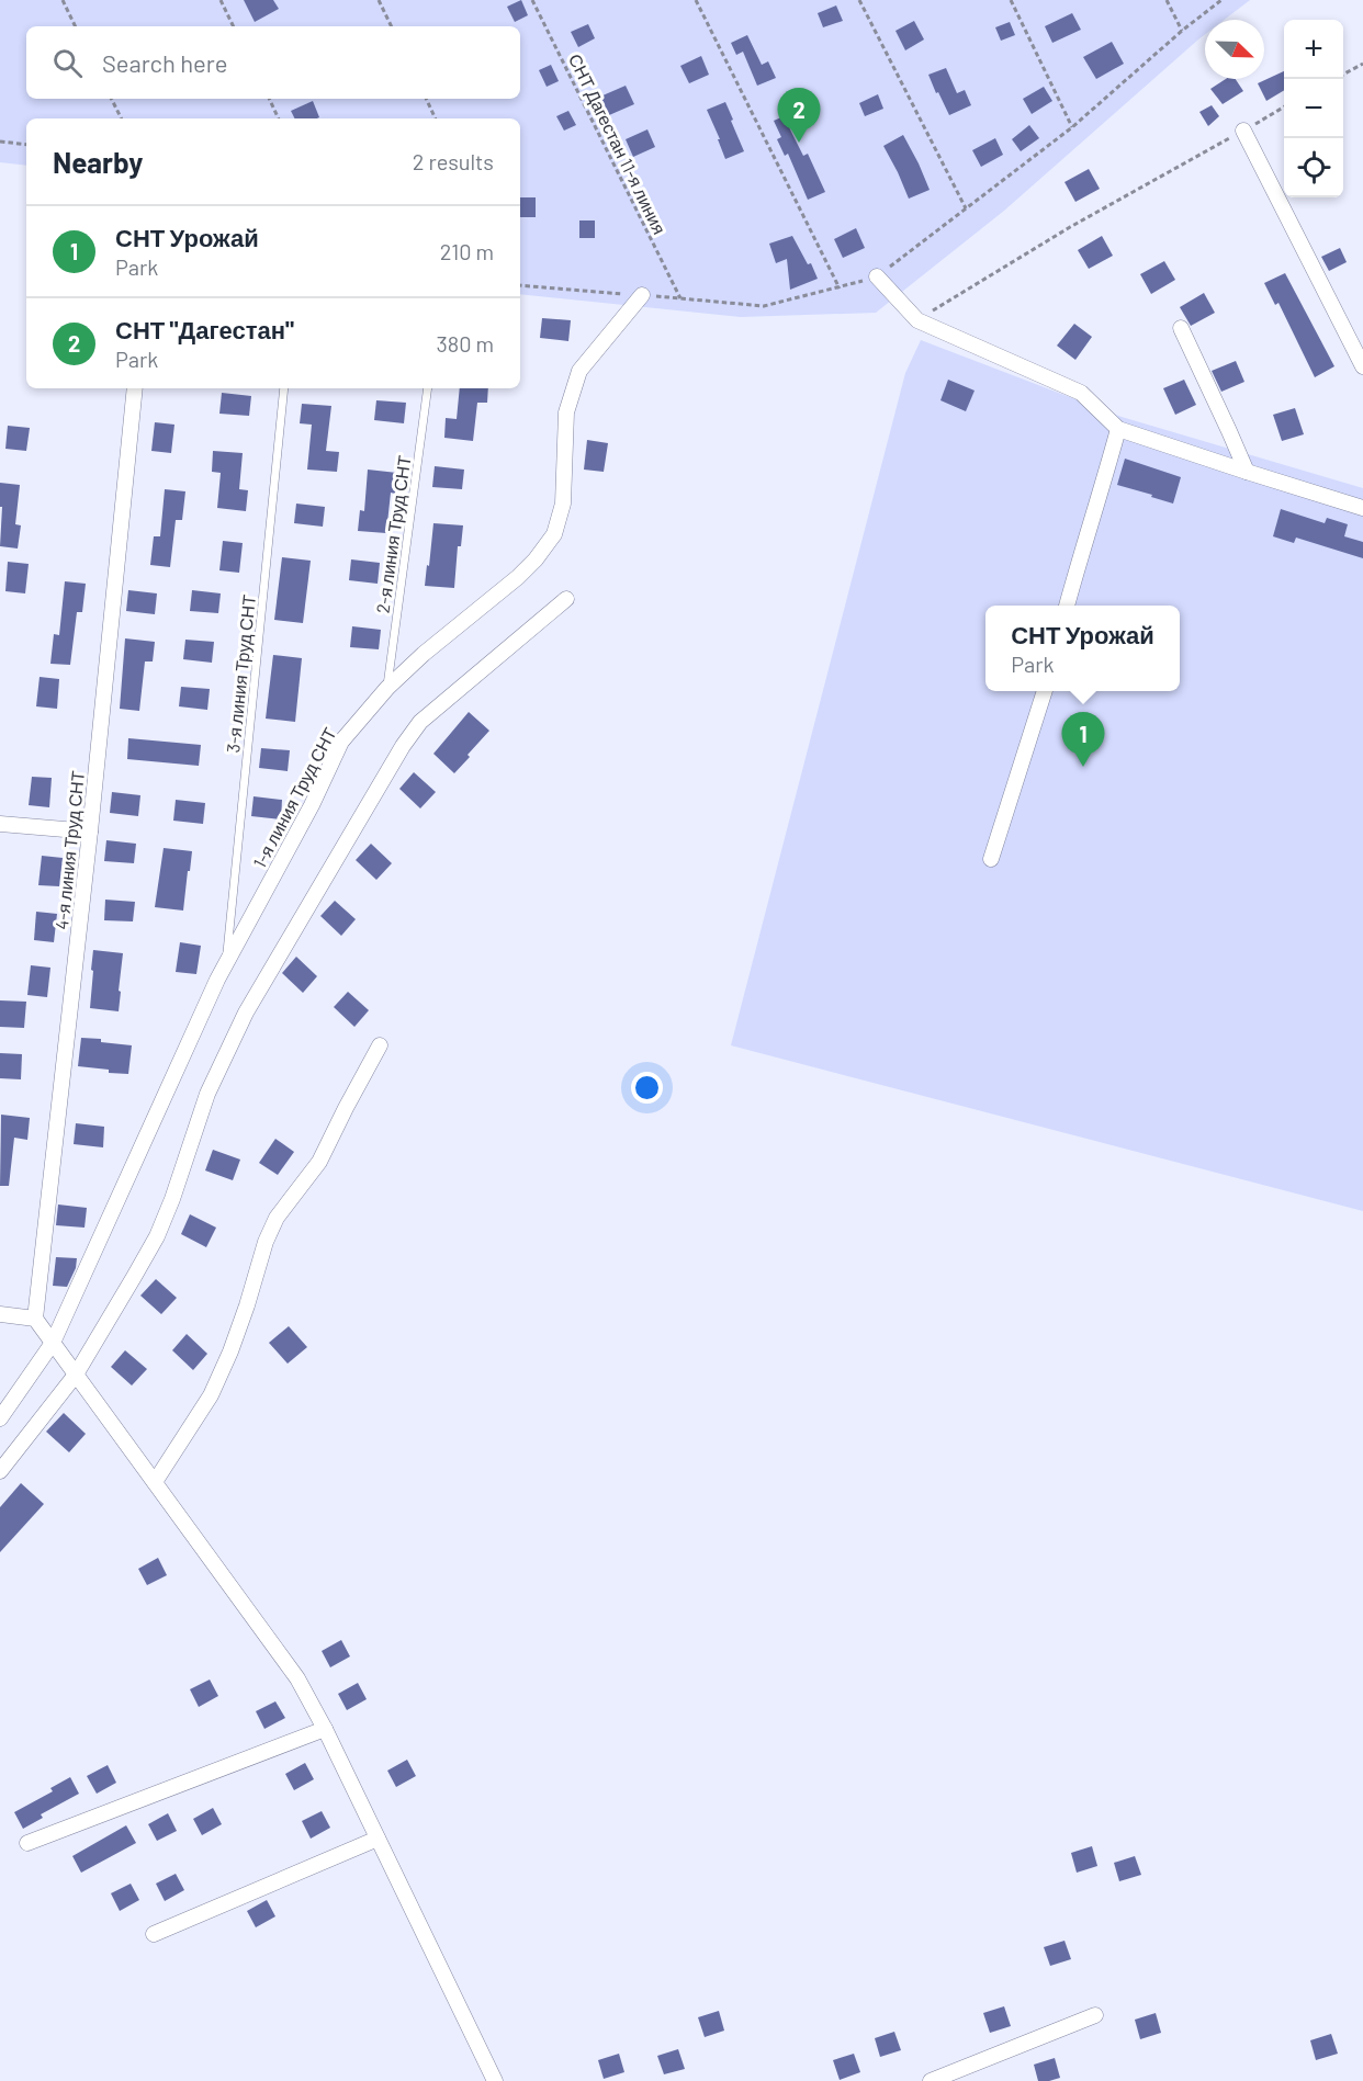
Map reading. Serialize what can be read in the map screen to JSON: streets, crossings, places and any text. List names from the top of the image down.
{
  "streets": {
    "street": ["1-я линия Труд СНТ", "4-я линия Труд СНТ"],
    "lane": ["2-я линия Труд СНТ", "3-я линия Труд СНТ"],
    "path": ["СНТ Дагестан 11-я линия"]
  },
  "crossings": [
    ["2-я линия Труд СНТ", "1-я линия Труд СНТ"],
    ["3-я линия Труд СНТ", "1-я линия Труд СНТ"]
  ],
  "north": "bottom right",
  "page": {
    "map_buttons": ["+", "−"],
    "search": "Search here",
    "pins": ["2", "1"],
    "heading": ["Nearby", "2 results"],
    "list": [
      {
        "mark": "1",
        "name": "СНТ Урожай",
        "note": "Park",
        "value": "210 m"
      },
      {
        "mark": "2",
        "name": "СНТ \"Дагестан\"",
        "note": "Park",
        "value": "380 m"
      }
    ],
    "popup": ["СНТ Урожай", "Park"]
  }
}
